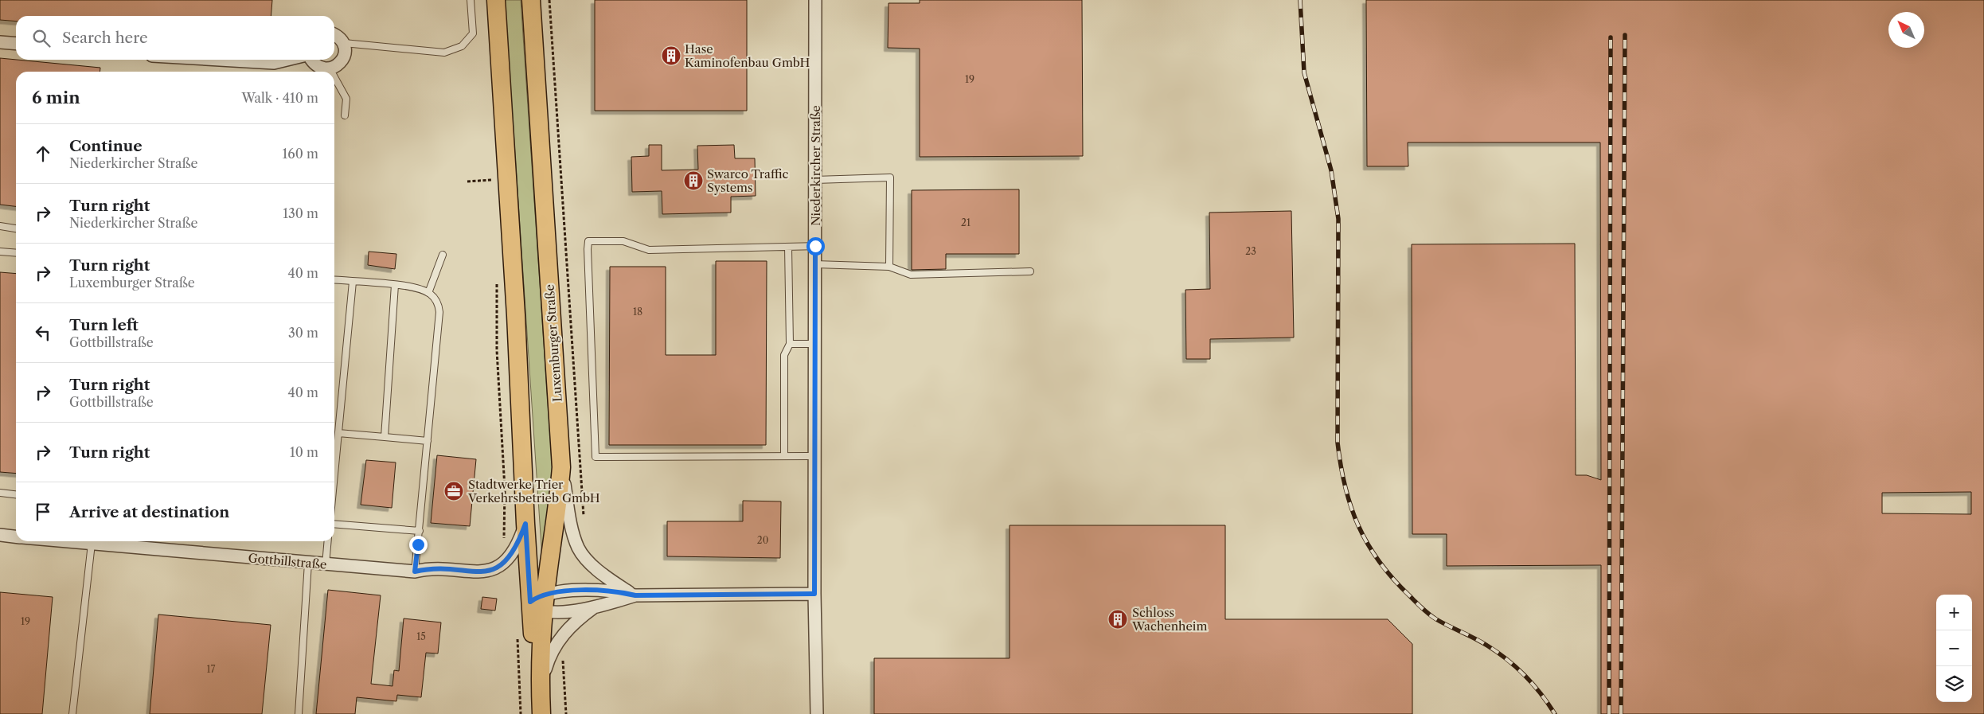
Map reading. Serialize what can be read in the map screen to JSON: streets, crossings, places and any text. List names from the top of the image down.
{
  "streets": {
    "main road": ["Luxemburger Straße"],
    "street": ["Niederkircher Straße", "Gottbillstraße"]
  },
  "crossings": [
    ["Luxemburger Straße", "Gottbillstraße"]
  ],
  "places": {
    "building": ["Hase Kaminofenbau GmbH", "Swarco Traffic Systems", "Schloss Wachenheim"],
    "office": ["Stadtwerke Trier Verkehrsbetrieb GmbH"]
  },
  "house_numbers": [
    "19",
    "21",
    "23",
    "18",
    "20",
    "19",
    "15",
    "17"
  ],
  "north": "top left",
  "page": {
    "search": "Search here",
    "heading": ["6 min", "Walk · 410 m"],
    "list": [
      ["Continue", "Niederkircher Straße", "160 m"],
      ["Turn right", "Niederkircher Straße", "130 m"],
      ["Turn right", "Luxemburger Straße", "40 m"],
      ["Turn left", "Gottbillstraße", "30 m"],
      ["Turn right", "Gottbillstraße", "40 m"],
      ["Turn right", "10 m"],
      "Arrive at destination"
    ],
    "map_buttons": ["+", "−"]
  }
}
